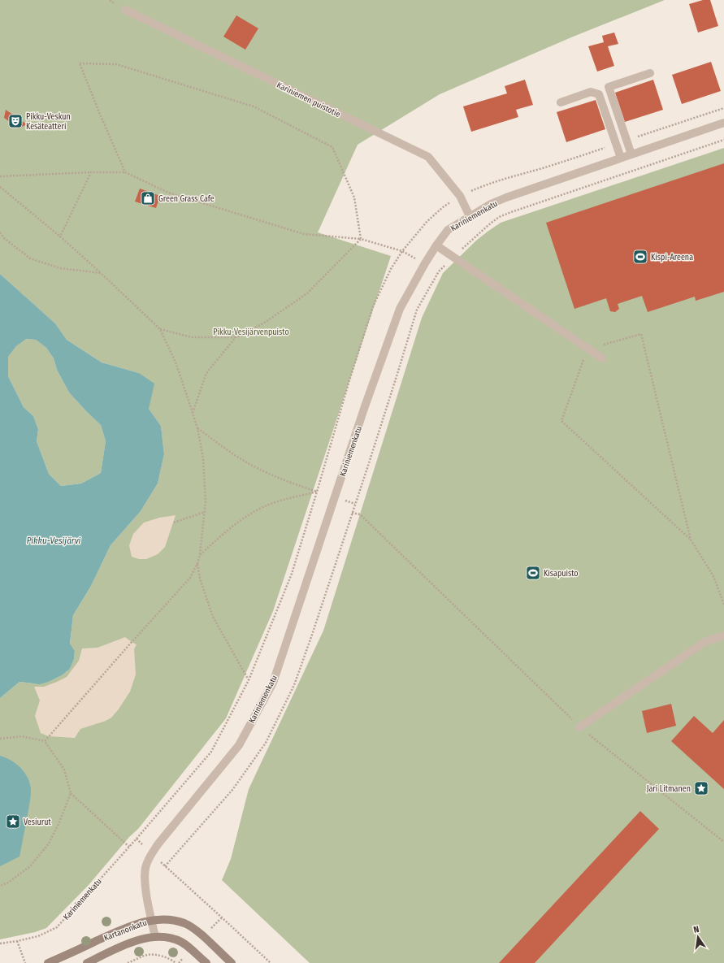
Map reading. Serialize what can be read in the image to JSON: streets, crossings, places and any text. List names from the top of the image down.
{
  "streets": {
    "main road": ["Kartanonkatu"],
    "street": ["Kariniemen puistotie", "Kariniemenkatu"]
  },
  "crossings": [
    ["Kariniemen puistotie", "Kariniemenkatu"],
    ["Kariniemenkatu", "Kartanonkatu"]
  ],
  "water": ["Pikku-Vesijärvi"],
  "parks": ["Pikku-Vesijärvenpuisto"],
  "places": {
    "theatre": ["Pikku-Veskun Kesäteatteri"],
    "shop": ["Green Grass Cafe"],
    "sports": ["Kispi-Areena", "Kisapuisto"],
    "place": ["Jari Litmanen", "Vesiurut"]
  },
  "north": "top"
}
